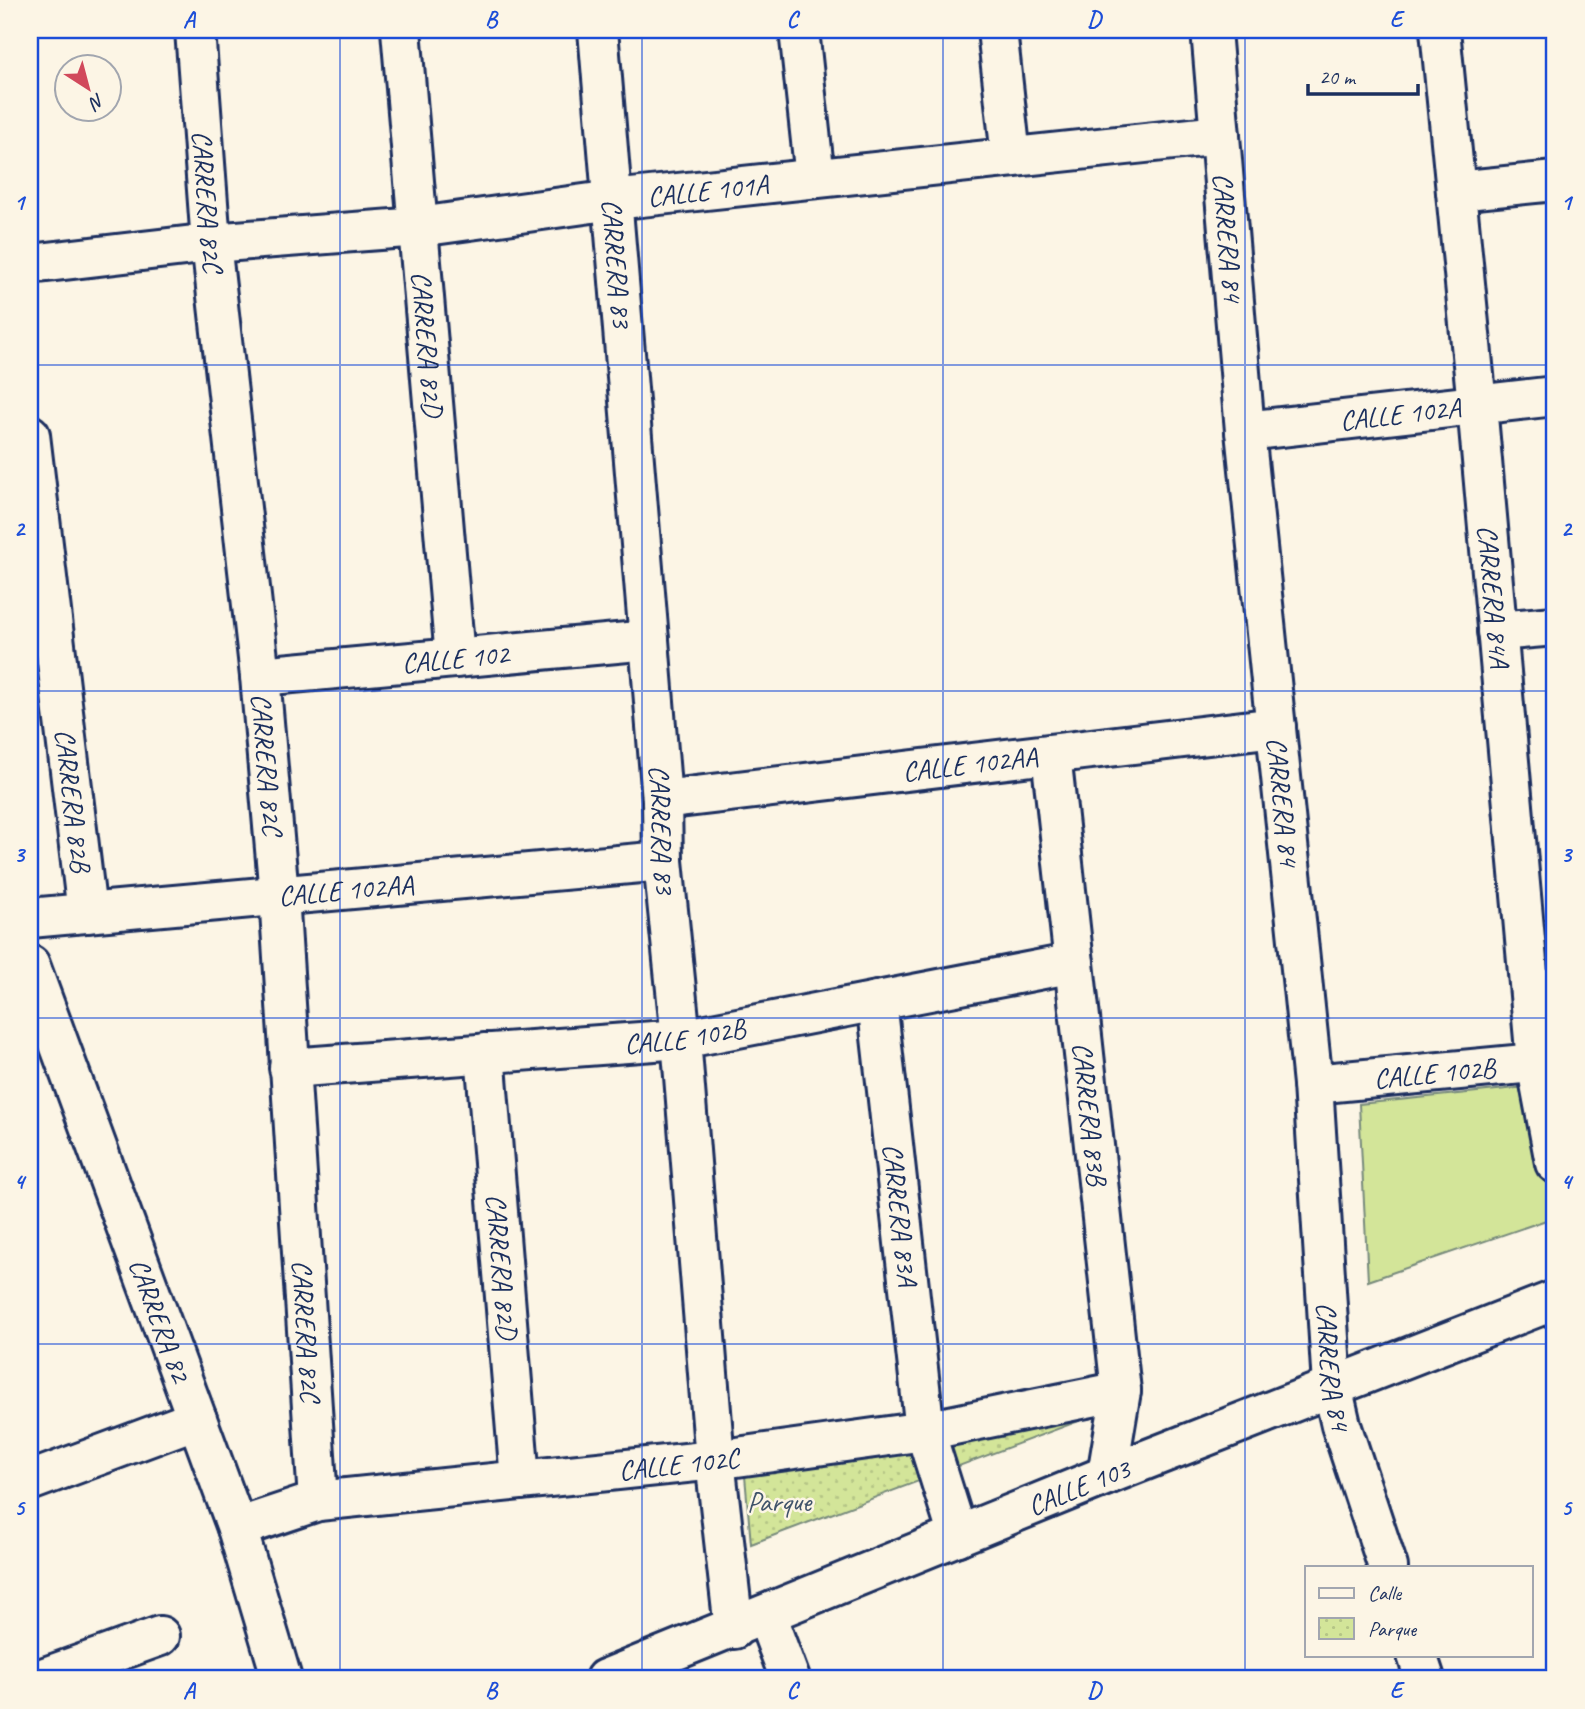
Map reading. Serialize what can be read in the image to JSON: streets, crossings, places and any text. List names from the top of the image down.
{
  "streets": {
    "street": [
      "CALLE 101A",
      "CARRERA 82C",
      "CARRERA 84",
      "CARRERA 83",
      "CARRERA 82D",
      "CALLE 102A",
      "CARRERA 84A",
      "CALLE 102",
      "CALLE 102AA",
      "CARRERA 82B",
      "CALLE 102B",
      "CARRERA 83B",
      "CARRERA 83A",
      "CARRERA 82",
      "CALLE 102C",
      "CALLE 103"
    ]
  },
  "crossings": [
    ["CALLE 101A", "CARRERA 82C"],
    ["CALLE 101A", "CARRERA 84"],
    ["CALLE 101A", "CARRERA 83"],
    ["CALLE 101A", "CARRERA 82D"],
    ["CARRERA 82C", "CALLE 102"],
    ["CARRERA 82C", "CALLE 102AA"],
    ["CARRERA 82C", "CALLE 102B"],
    ["CARRERA 82C", "CALLE 102C"],
    ["CARRERA 84", "CALLE 102A"],
    ["CARRERA 84", "CALLE 102AA"],
    ["CARRERA 84", "CALLE 102B"],
    ["CARRERA 84", "CALLE 103"],
    ["CARRERA 83", "CALLE 102"],
    ["CARRERA 83", "CALLE 102AA"],
    ["CARRERA 83", "CALLE 102B"],
    ["CARRERA 83", "CALLE 102C"],
    ["CARRERA 83", "CALLE 103"],
    ["CARRERA 82D", "CALLE 102"],
    ["CARRERA 82D", "CALLE 102B"],
    ["CARRERA 82D", "CALLE 102C"],
    ["CALLE 102A", "CARRERA 84A"],
    ["CARRERA 84A", "CALLE 102B"],
    ["CALLE 102AA", "CARRERA 82B"],
    ["CALLE 102AA", "CARRERA 83B"],
    ["CALLE 102B", "CARRERA 83B"],
    ["CALLE 102B", "CARRERA 83A"],
    ["CARRERA 83B", "CALLE 102C"],
    ["CARRERA 83B", "CALLE 103"],
    ["CARRERA 83A", "CALLE 102C"],
    ["CARRERA 83A", "CALLE 103"],
    ["CARRERA 82", "CALLE 102C"]
  ],
  "parks": ["Parque"],
  "legend": ["Calle", "Parque"],
  "scale_bar": "20 m",
  "north": "bottom right",
  "grid": {
    "columns": [
      "A",
      "B",
      "C",
      "D",
      "E"
    ],
    "rows": [
      "1",
      "2",
      "3",
      "4",
      "5"
    ]
  }
}
